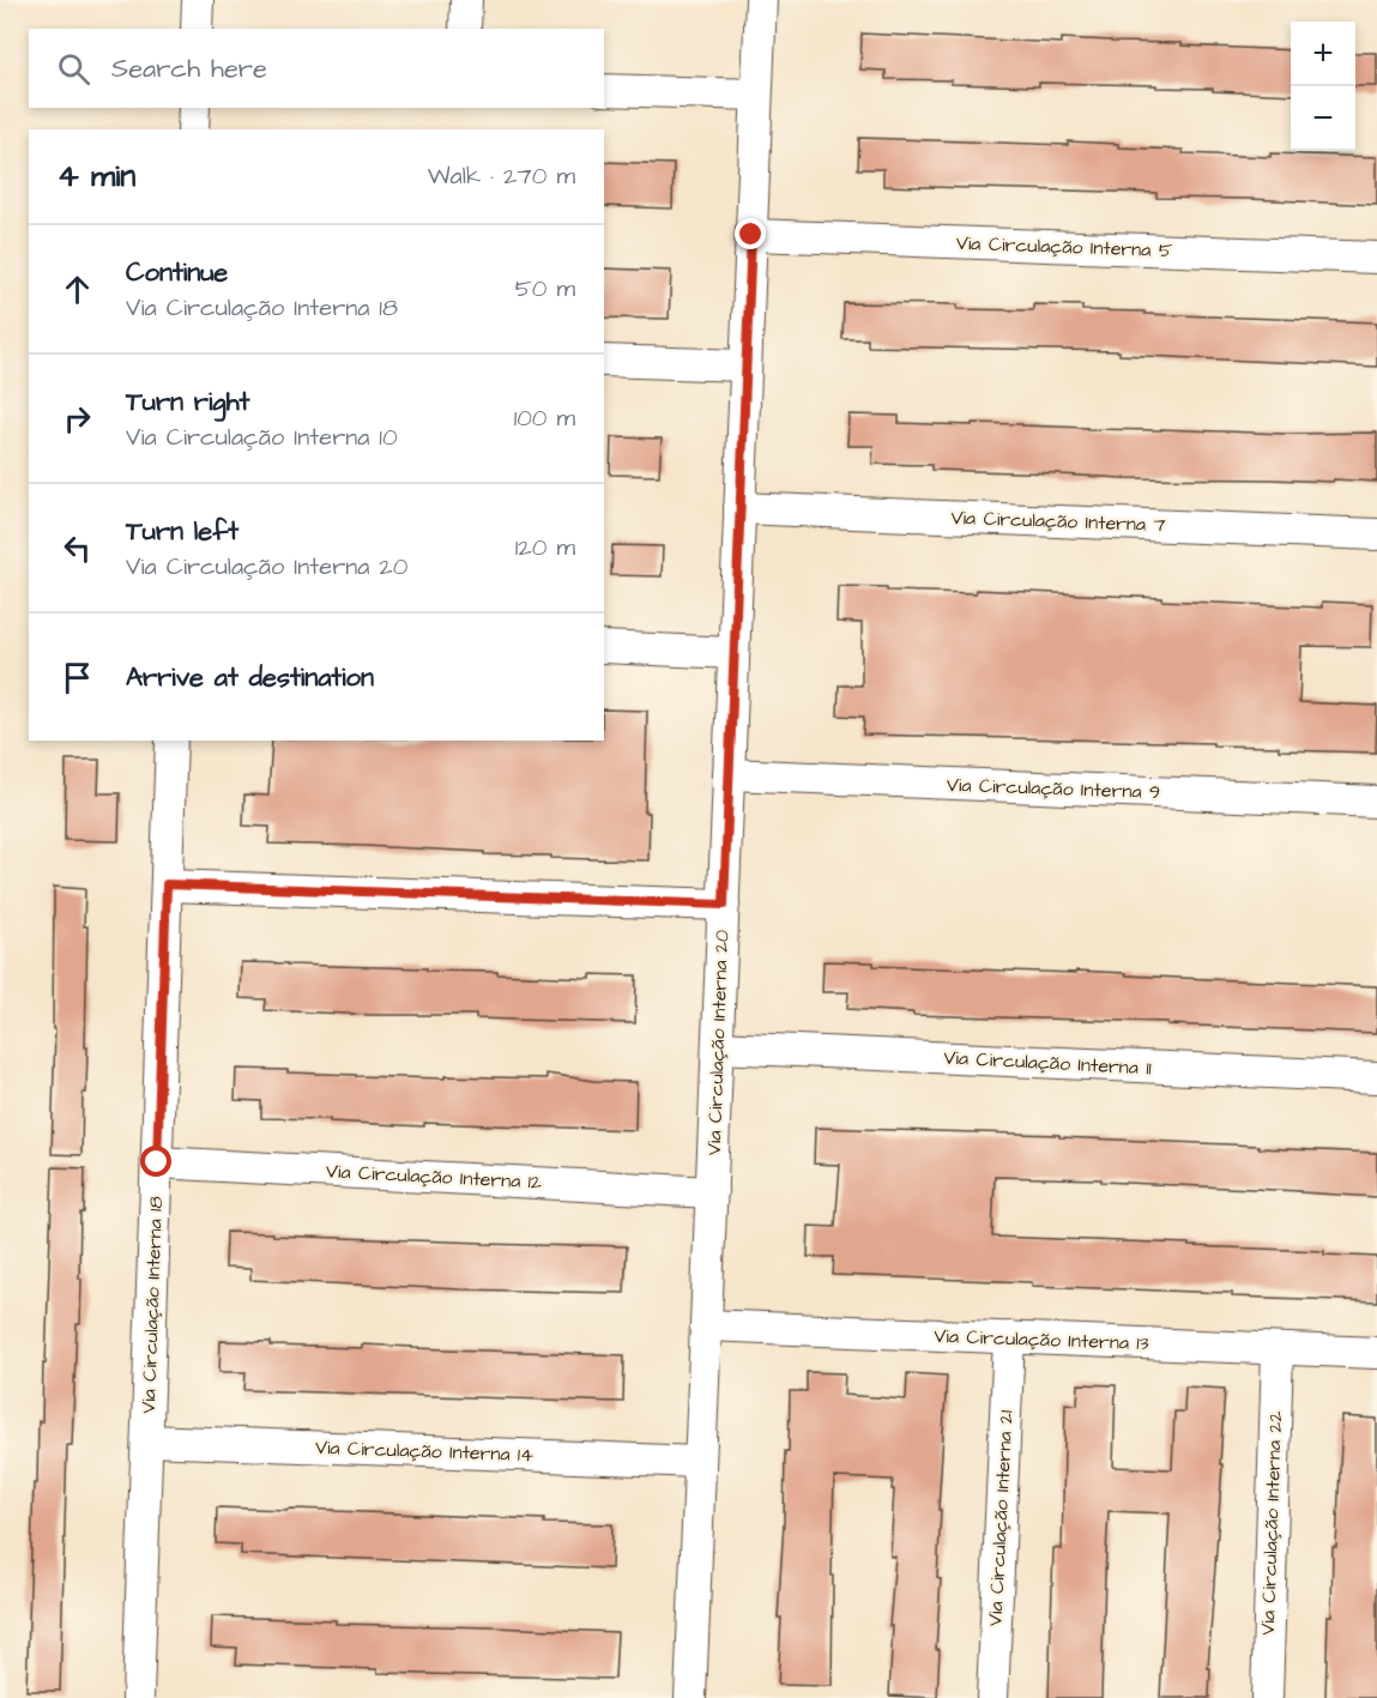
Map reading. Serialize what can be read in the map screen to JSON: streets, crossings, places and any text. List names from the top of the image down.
{
  "streets": {
    "street": [
      "Via Circulação Interna 5",
      "Via Circulação Interna 7",
      "Via Circulação Interna 9",
      "Via Circulação Interna 20",
      "Via Circulação Interna 11",
      "Via Circulação Interna 12",
      "Via Circulação Interna 18",
      "Via Circulação Interna 13",
      "Via Circulação Interna 14",
      "Via Circulação Interna 21",
      "Via Circulação Interna 22"
    ]
  },
  "crossings": [
    ["Via Circulação Interna 5", "Via Circulação Interna 20"],
    ["Via Circulação Interna 7", "Via Circulação Interna 20"],
    ["Via Circulação Interna 9", "Via Circulação Interna 20"],
    ["Via Circulação Interna 20", "Via Circulação Interna 11"],
    ["Via Circulação Interna 20", "Via Circulação Interna 12"],
    ["Via Circulação Interna 20", "Via Circulação Interna 13"],
    ["Via Circulação Interna 20", "Via Circulação Interna 14"],
    ["Via Circulação Interna 12", "Via Circulação Interna 18"],
    ["Via Circulação Interna 18", "Via Circulação Interna 14"],
    ["Via Circulação Interna 13", "Via Circulação Interna 21"],
    ["Via Circulação Interna 13", "Via Circulação Interna 22"]
  ],
  "page": {
    "map_buttons": ["+", "−"],
    "search": "Search here",
    "heading": ["4 min", "Walk · 270 m"],
    "list": [
      ["Continue", "Via Circulação Interna 18", "50 m"],
      ["Turn right", "Via Circulação Interna 10", "100 m"],
      ["Turn left", "Via Circulação Interna 20", "120 m"],
      "Arrive at destination"
    ]
  }
}
